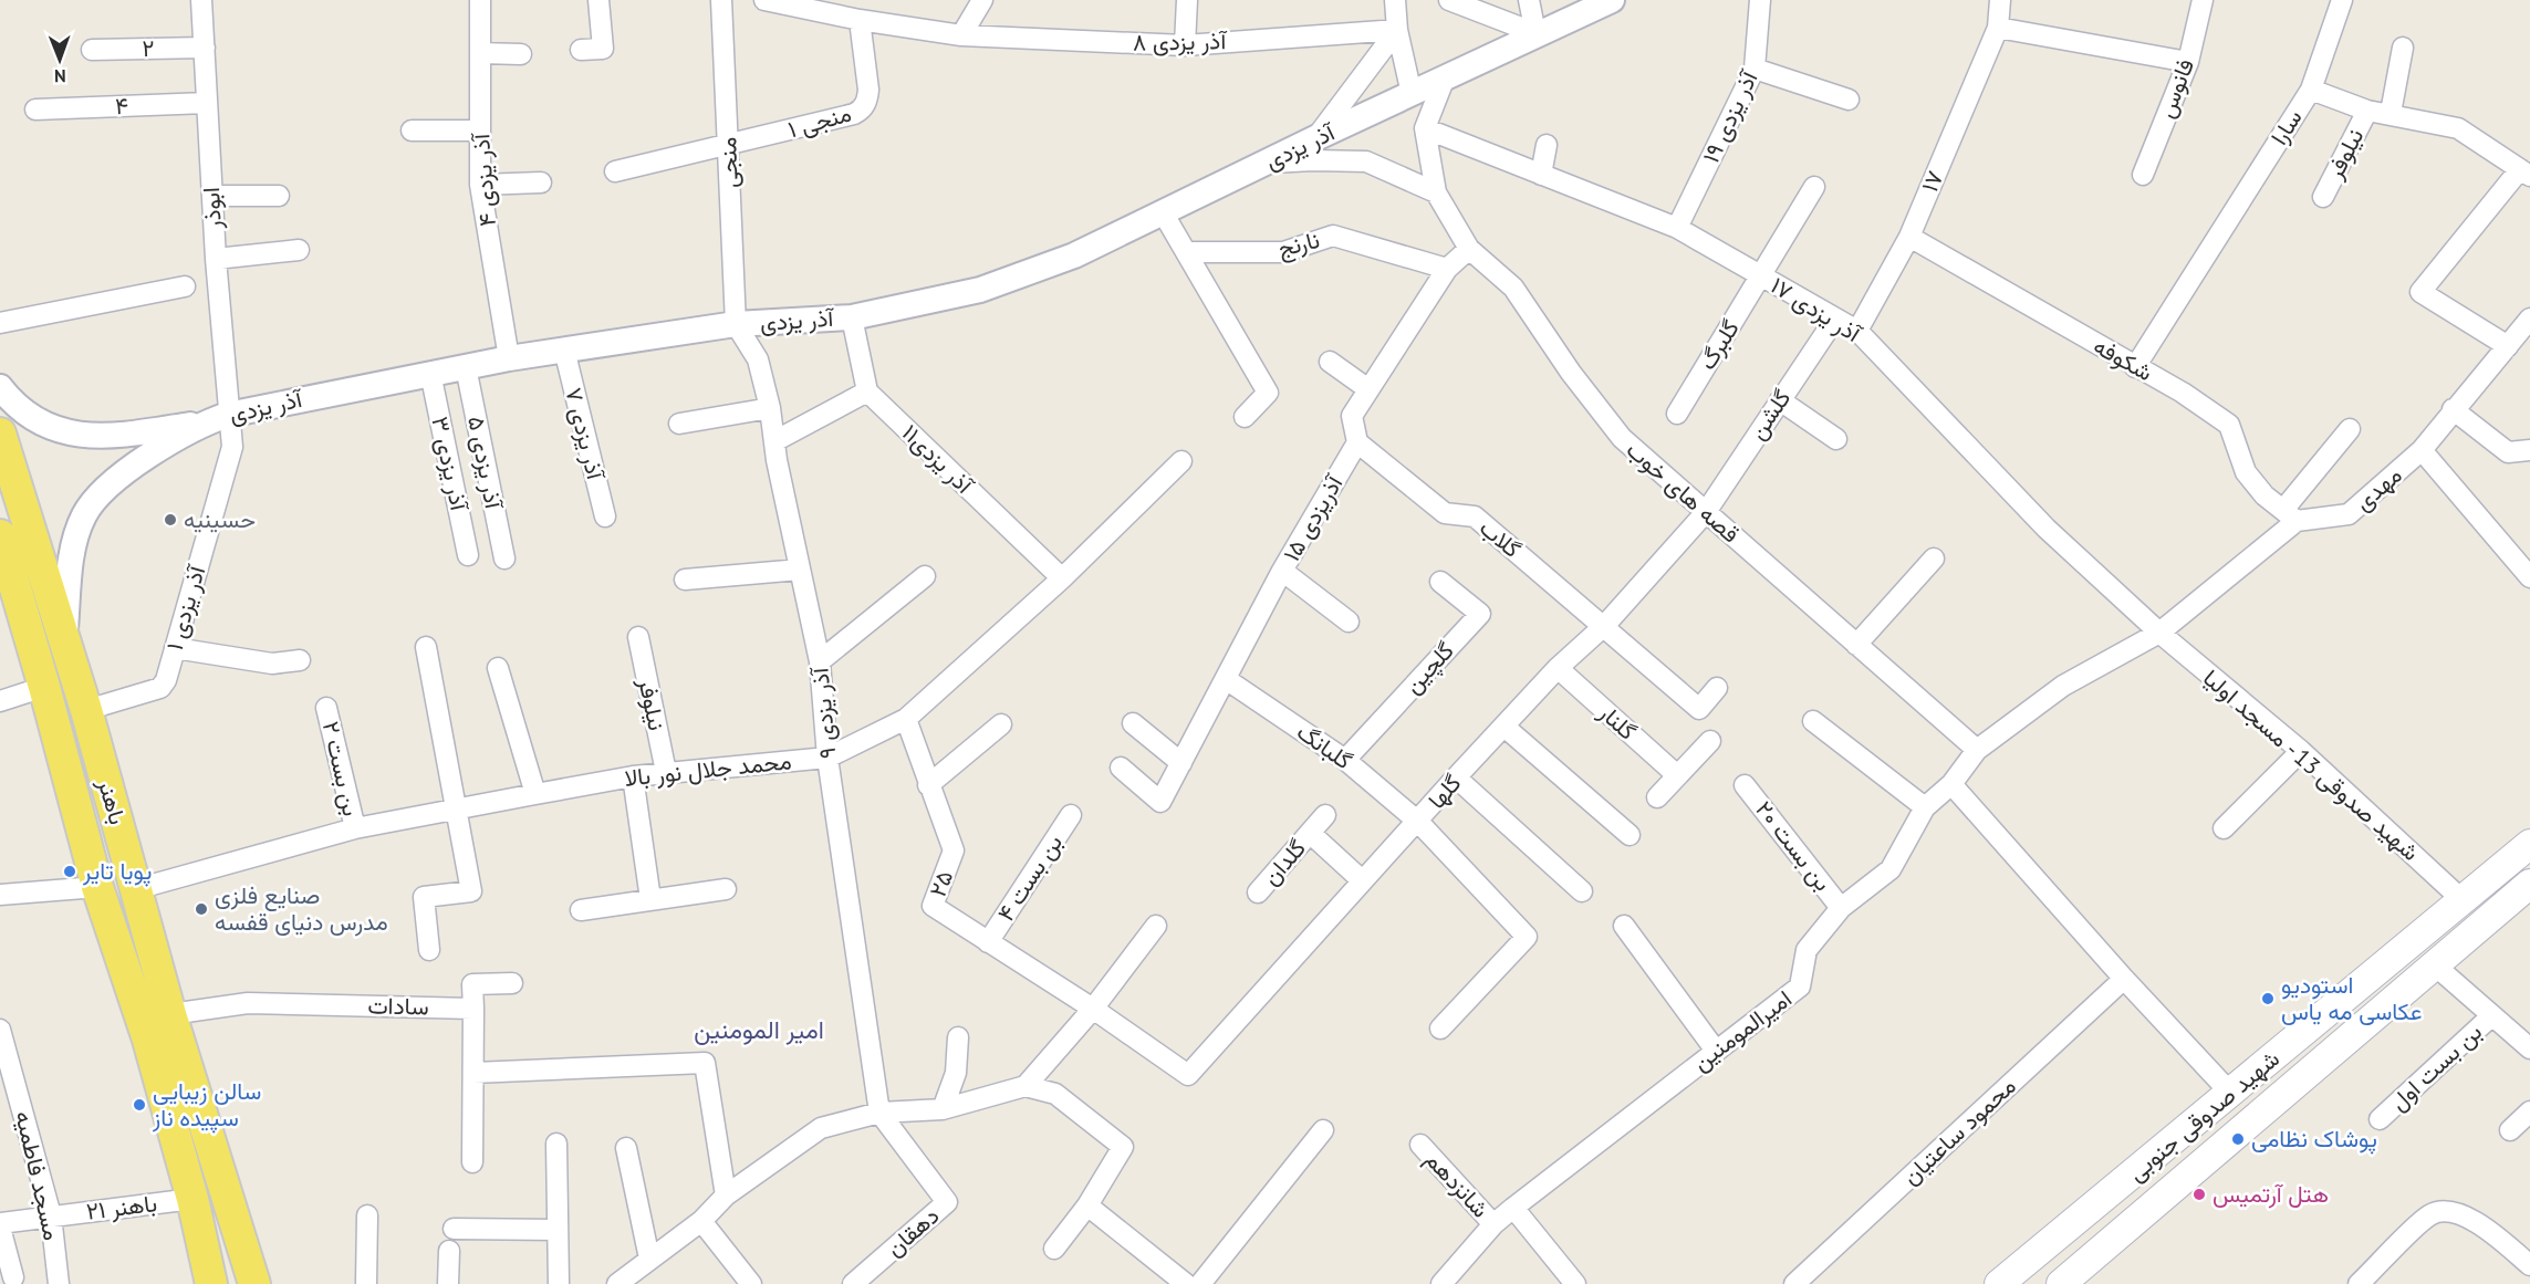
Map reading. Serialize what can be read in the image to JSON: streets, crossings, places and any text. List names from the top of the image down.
{
  "streets": {
    "main road": ["باهنر", "شهید صدوقی جنوبی"],
    "street": [
      "۸ آذر یزدی",
      "۲",
      "فانوس",
      "۴",
      "آذر یزدی ۱۹",
      "منجی ۱",
      "سارا",
      "آذر یزدی",
      "نیلوفر",
      "منجی",
      "۴ آذر یزدی",
      "۱۷",
      "ابوذر",
      "نارنج",
      "آذر یزدی ۱۷",
      "گلبرگ",
      "شکوفه",
      "گلشن",
      "آذر یزدی ۷",
      "آذر یزدی۱۱",
      "آذر یزدی ۵",
      "آذر یزدی ۳",
      "مهدی",
      "قصه های خوب",
      "۱۵ آذریزدی",
      "گلاب",
      "آذر یزدی ۱",
      "گلچین",
      "آذر یزدی ۹",
      "گلنار",
      "گلبانگ",
      "شهید صدوقی 13 - مسجد اولیا",
      "بن بست ۲",
      "محمد جلال نور بالا",
      "گلها",
      "بن بست ۲۰",
      "گلدان",
      "بن بست ۴",
      "۲۵",
      "سادات",
      "امیرالمومنین",
      "بن بست اول",
      "محمود ساعتیان",
      "مسجد فاطمیه",
      "شانزدهم",
      "باهنر ۲۱",
      "دهقان"
    ]
  },
  "crossings": [
    ["۸ آذر یزدی", "منجی ۱"],
    ["۲", "ابوذر"],
    ["۴", "ابوذر"],
    ["آذر یزدی ۱۹", "آذر یزدی ۱۷"],
    ["منجی ۱", "منجی"],
    ["سارا", "نیلوفر"],
    ["سارا", "شکوفه"],
    ["آذر یزدی", "منجی"],
    ["آذر یزدی", "۴ آذر یزدی"],
    ["آذر یزدی", "ابوذر"],
    ["آذر یزدی", "آذر یزدی ۷"],
    ["آذر یزدی", "آذر یزدی ۵"],
    ["آذر یزدی", "آذر یزدی ۳"],
    ["آذر یزدی", "آذر یزدی ۱"],
    ["آذر یزدی", "آذر یزدی ۹"],
    ["آذر یزدی", "باهنر"],
    ["نیلوفر", "محمد جلال نور بالا"],
    ["منجی", "آذر یزدی ۹"],
    ["۱۷", "آذر یزدی ۱۷"],
    ["۱۷", "شکوفه"],
    ["ابوذر", "آذر یزدی ۱"],
    ["آذر یزدی ۱۷", "گلبرگ"],
    ["آذر یزدی ۱۷", "گلشن"],
    ["آذر یزدی ۱۷", "قصه های خوب"],
    ["آذر یزدی ۱۷", "شهید صدوقی 13 - مسجد اولیا"],
    ["آذر یزدی ۱۷", "امیرالمومنین"],
    ["شکوفه", "مهدی"],
    ["گلشن", "قصه های خوب"],
    ["گلشن", "گلها"],
    ["آذر یزدی۱۱", "محمد جلال نور بالا"],
    ["قصه های خوب", "گلها"],
    ["قصه های خوب", "امیرالمومنین"],
    ["۱۵ آذریزدی", "گلاب"],
    ["۱۵ آذریزدی", "گلبانگ"],
    ["گلاب", "گلها"],
    ["آذر یزدی ۱", "باهنر"],
    ["گلچین", "گلبانگ"],
    ["آذر یزدی ۹", "محمد جلال نور بالا"],
    ["آذر یزدی ۹", "دهقان"],
    ["گلنار", "گلها"],
    ["گلبانگ", "گلها"],
    ["شهید صدوقی 13 - مسجد اولیا", "امیرالمومنین"],
    ["شهید صدوقی 13 - مسجد اولیا", "شهید صدوقی جنوبی"],
    ["بن بست ۲", "محمد جلال نور بالا"],
    ["محمد جلال نور بالا", "باهنر"],
    ["محمد جلال نور بالا", "۲۵"],
    ["گلها", "گلدان"],
    ["گلها", "۲۵"],
    ["باهنر", "سادات"],
    ["باهنر", "باهنر ۲۱"],
    ["بن بست ۲۰", "امیرالمومنین"],
    ["بن بست ۴", "۲۵"],
    ["امیرالمومنین", "شانزدهم"],
    ["مسجد فاطمیه", "باهنر ۲۱"]
  ],
  "districts": ["امیر المومنین"],
  "places": [
    "حسینیه",
    "پویا تایر",
    "صنایع فلزی مدرس دنیای قفسه",
    "استودیو عکاسی مه یاس",
    "سالن زیبایی سپیده ناز",
    "پوشاک نظامی",
    "هتل آرتمیس"
  ],
  "north": "bottom"
}
